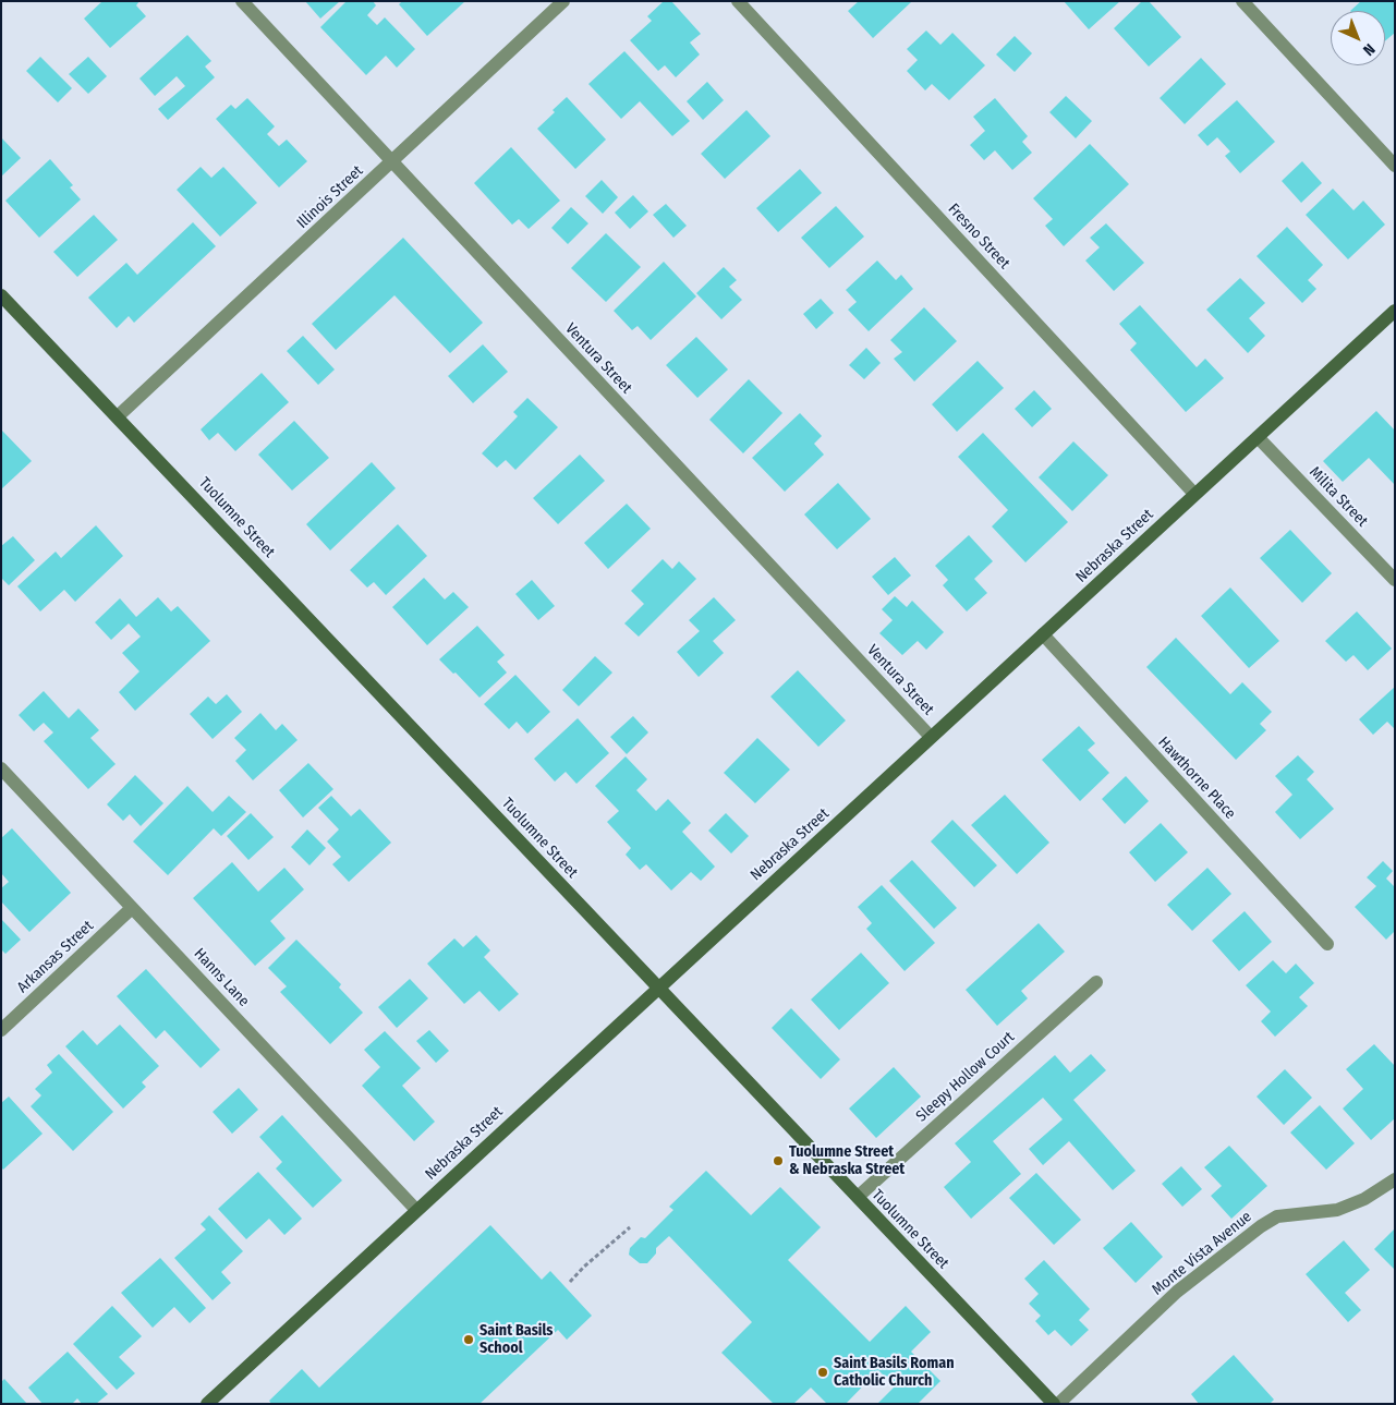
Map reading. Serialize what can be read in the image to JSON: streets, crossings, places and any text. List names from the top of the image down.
{
  "streets": {
    "street": [
      "Illinois Street",
      "Fresno Street",
      "Ventura Street",
      "Milita Street",
      "Tuolumne Street",
      "Nebraska Street",
      "Hawthorne Place",
      "Arkansas Street",
      "Hanns Lane",
      "Sleepy Hollow Court",
      "Monte Vista Avenue"
    ]
  },
  "crossings": [
    ["Illinois Street", "Ventura Street"],
    ["Illinois Street", "Tuolumne Street"],
    ["Fresno Street", "Nebraska Street"],
    ["Ventura Street", "Nebraska Street"],
    ["Milita Street", "Nebraska Street"],
    ["Tuolumne Street", "Nebraska Street"],
    ["Tuolumne Street", "Sleepy Hollow Court"],
    ["Nebraska Street", "Hawthorne Place"],
    ["Nebraska Street", "Hanns Lane"],
    ["Arkansas Street", "Hanns Lane"]
  ],
  "places": ["Tuolumne Street & Nebraska Street", "Saint Basils School", "Saint Basils Roman Catholic Church"],
  "north": "bottom right"
}
